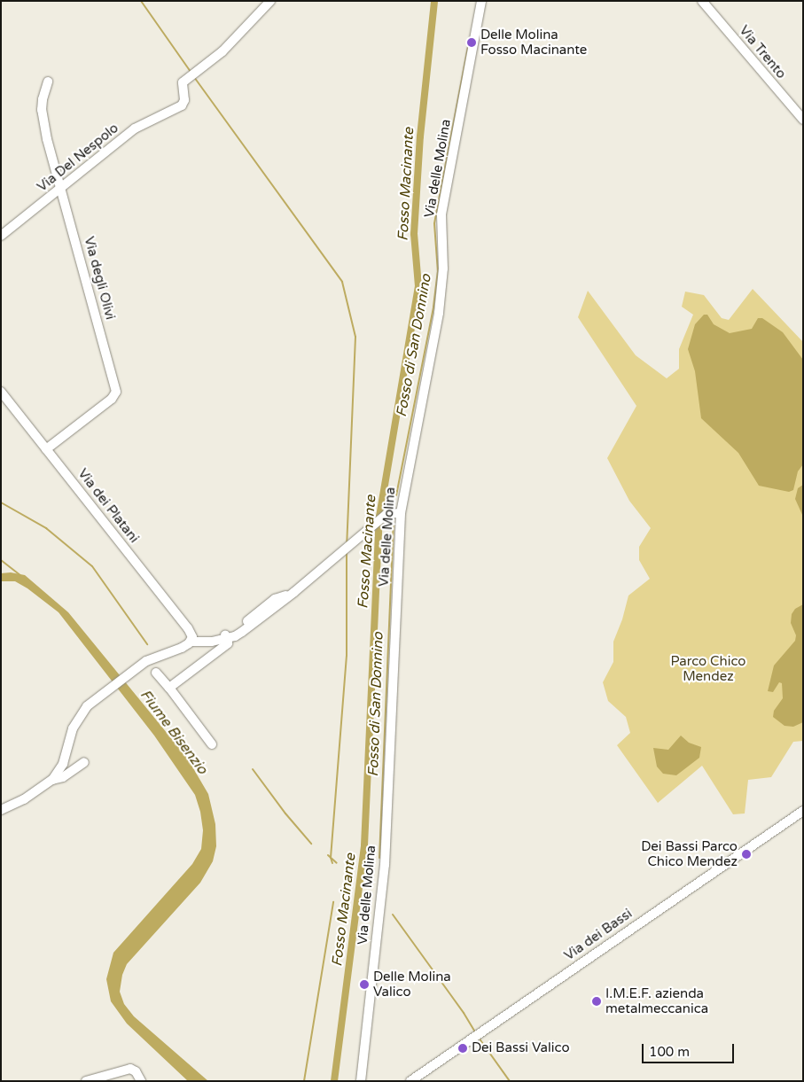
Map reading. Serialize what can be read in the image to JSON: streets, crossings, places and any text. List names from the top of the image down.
{
  "streets": {
    "street": [
      "Via Trento",
      "Via Del Nespolo",
      "Via delle Molina",
      "Via degli Olivi",
      "Via dei Platani",
      "Via dei Bassi"
    ]
  },
  "crossings": [
    ["Via Del Nespolo", "Via degli Olivi"],
    ["Via degli Olivi", "Via dei Platani"]
  ],
  "water": ["Fosso Macinante", "Fosso di San Donnino", "Fiume Bisenzio"],
  "parks": ["Parco Chico Mendez"],
  "places": [
    "Delle Molina Fosso Macinante",
    "Dei Bassi Parco Chico Mendez",
    "Delle Molina Valico",
    "I.M.E.F. azienda metalmeccanica",
    "Dei Bassi Valico"
  ],
  "scale_bar": "100 m"
}
